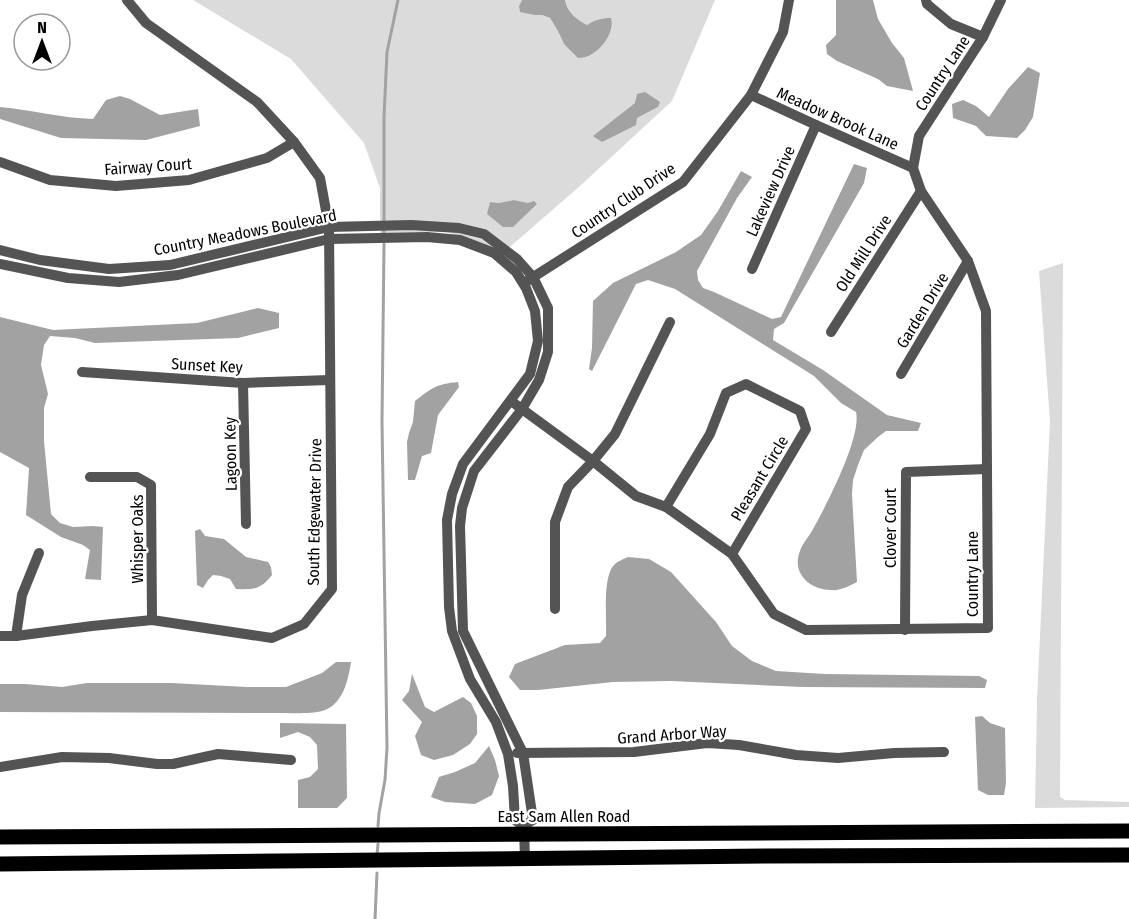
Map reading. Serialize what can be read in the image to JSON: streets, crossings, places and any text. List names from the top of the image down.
{
  "streets": {
    "main road": ["East Sam Allen Road"],
    "street": [
      "Country Lane",
      "Meadow Brook Lane",
      "Fairway Court",
      "Lakeview Drive",
      "Country Club Drive",
      "Country Meadows Boulevard",
      "Old Mill Drive",
      "Garden Drive",
      "Sunset Key",
      "Lagoon Key",
      "Pleasant Circle",
      "South Edgewater Drive",
      "Clover Court",
      "Whisper Oaks",
      "Grand Arbor Way"
    ]
  },
  "crossings": [
    ["Country Lane", "Meadow Brook Lane"],
    ["Country Lane", "Country Meadows Boulevard"],
    ["Country Lane", "Old Mill Drive"],
    ["Country Lane", "Garden Drive"],
    ["Country Lane", "Pleasant Circle"],
    ["Country Lane", "Clover Court"],
    ["Meadow Brook Lane", "Lakeview Drive"],
    ["Meadow Brook Lane", "Country Club Drive"],
    ["Fairway Court", "South Edgewater Drive"],
    ["Country Club Drive", "Country Meadows Boulevard"],
    ["Country Meadows Boulevard", "South Edgewater Drive"],
    ["Country Meadows Boulevard", "Grand Arbor Way"],
    ["Country Meadows Boulevard", "East Sam Allen Road"],
    ["Sunset Key", "Lagoon Key"],
    ["Sunset Key", "South Edgewater Drive"],
    ["South Edgewater Drive", "Whisper Oaks"]
  ],
  "north": "top"
}
